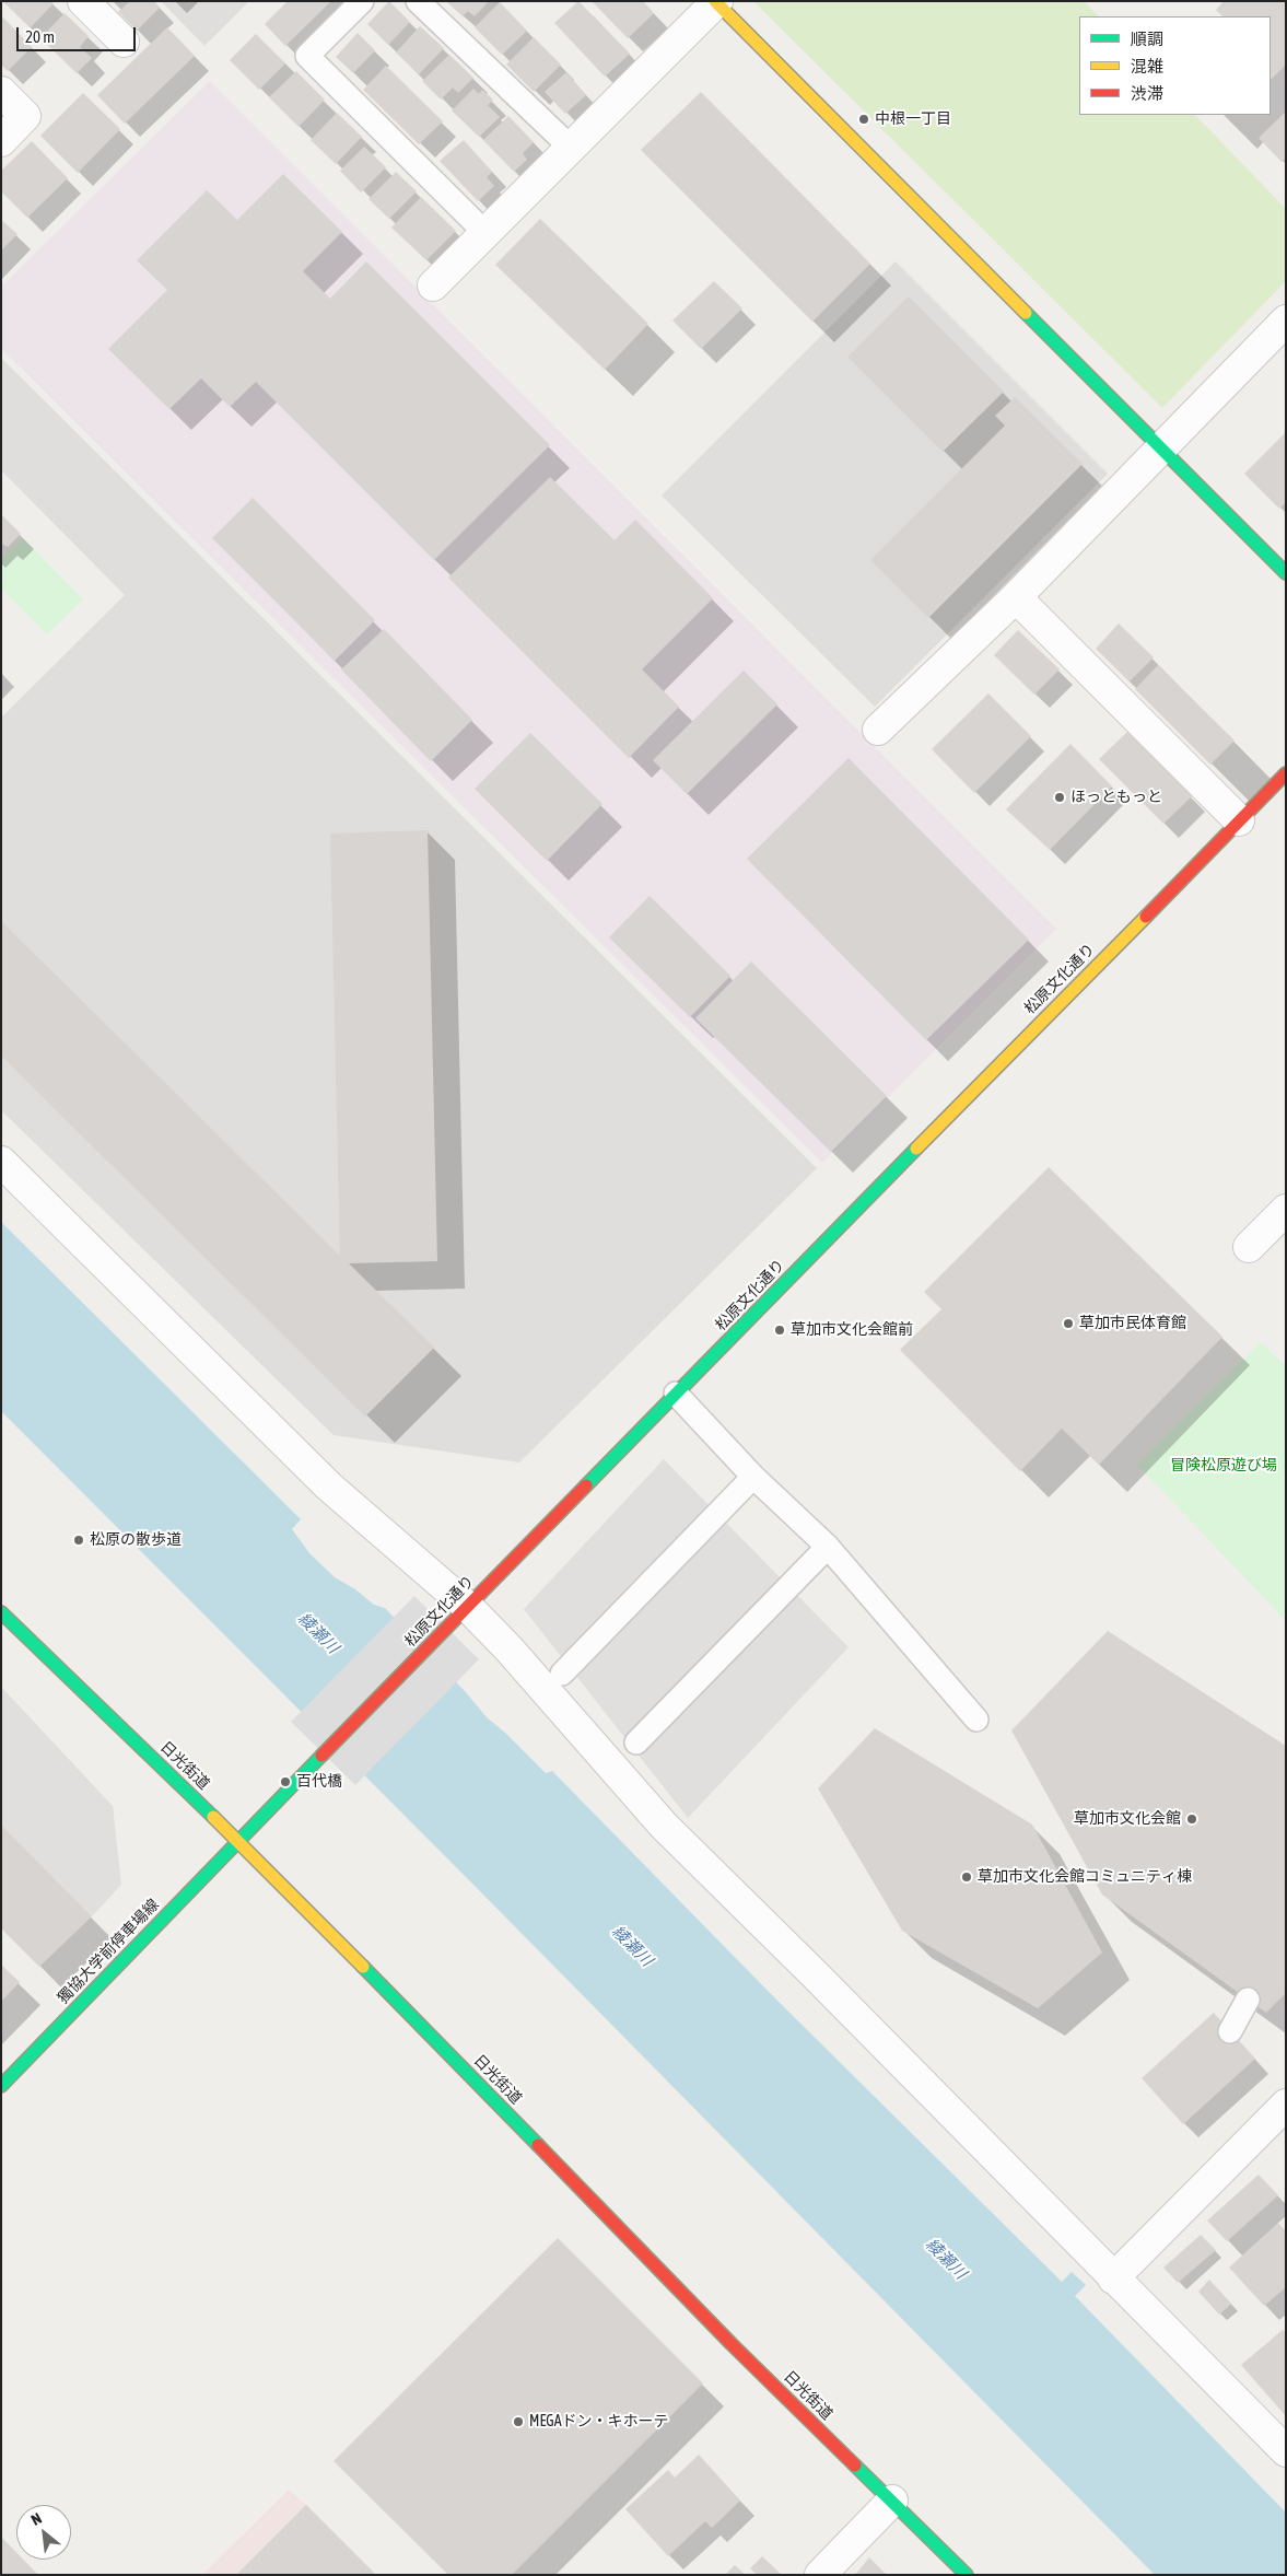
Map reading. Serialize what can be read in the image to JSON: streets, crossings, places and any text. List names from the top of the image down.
{
  "streets": {
    "street": ["松原文化通り", "日光街道", "獨協大学前停車場線"]
  },
  "crossings": [
    ["松原文化通り", "日光街道"],
    ["松原文化通り", "獨協大学前停車場線"],
    ["日光街道", "獨協大学前停車場線"]
  ],
  "water": ["綾瀬川"],
  "parks": ["冒険松原遊び場"],
  "places": [
    "中根一丁目",
    "ほっともっと",
    "草加市民体育館",
    "草加市文化会館前",
    "松原の散歩道",
    "百代橋",
    "草加市文化会館",
    "草加市文化会館コミュニティ棟",
    "MEGAドン・キホーテ"
  ],
  "legend": ["順調", "混雑", "渋滞"],
  "scale_bar": "20 m",
  "north": "top left"
}
